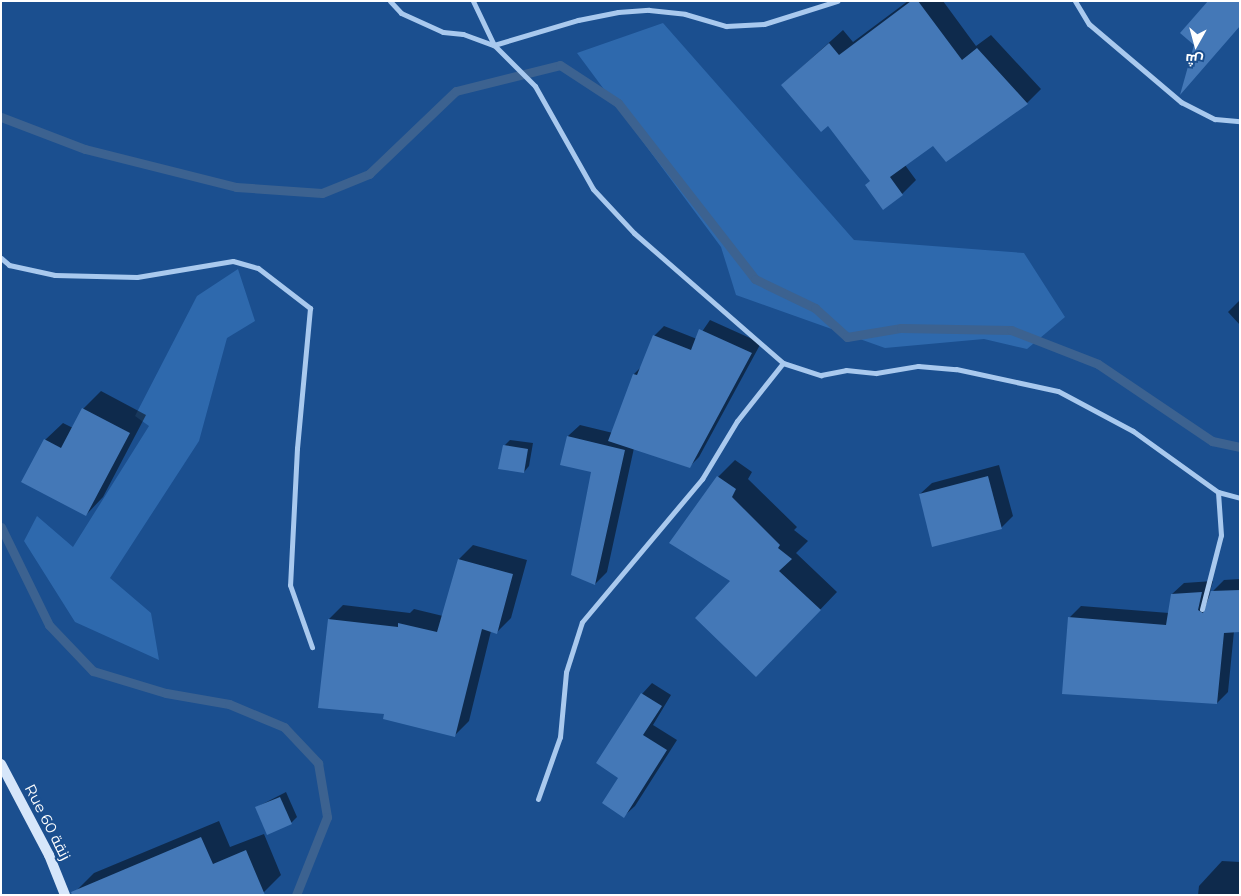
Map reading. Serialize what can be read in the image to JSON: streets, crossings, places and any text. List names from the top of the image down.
{
  "streets": {
    "street": ["Rue 60 زنقة"]
  },
  "north": "bottom"
}
